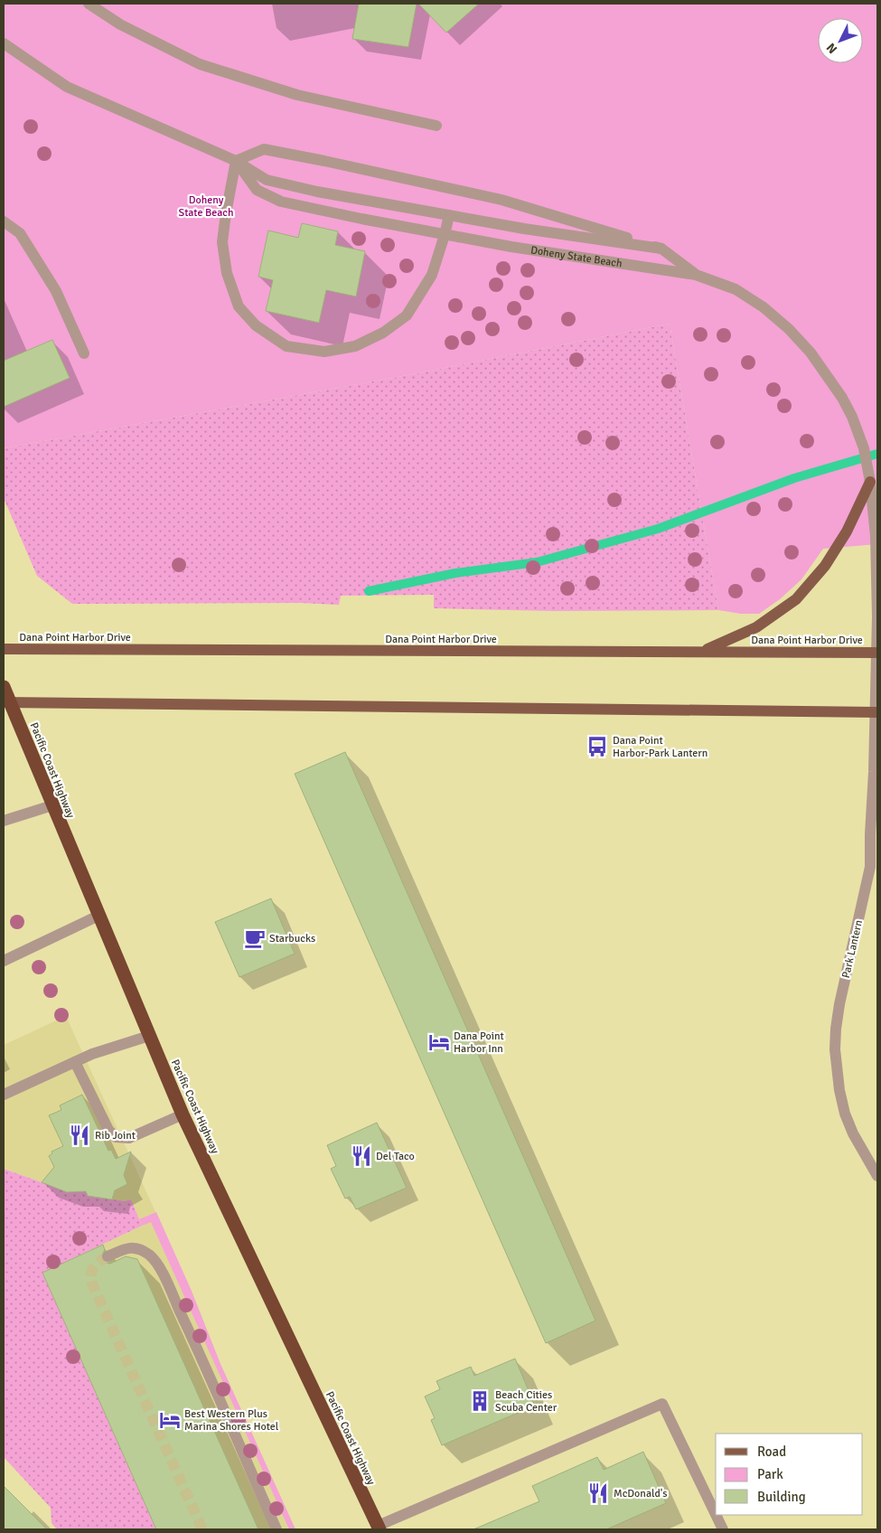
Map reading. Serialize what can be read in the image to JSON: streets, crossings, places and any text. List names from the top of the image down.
{
  "streets": {
    "highway": ["Pacific Coast Highway"],
    "main road": ["Dana Point Harbor Drive"],
    "street": ["Doheny State Beach", "Park Lantern"]
  },
  "crossings": [
    ["Doheny State Beach", "Dana Point Harbor Drive"],
    ["Doheny State Beach", "Park Lantern"],
    ["Dana Point Harbor Drive", "Park Lantern"]
  ],
  "parks": ["Doheny State Beach"],
  "places": {
    "bus stop": ["Dana Point Harbor-Park Lantern"],
    "cafe": ["Starbucks"],
    "hotel": ["Dana Point Harbor Inn", "Best Western Plus Marina Shores Hotel"],
    "restaurant": ["Rib Joint", "Del Taco", "McDonald's"],
    "building": ["Beach Cities Scuba Center"]
  },
  "legend": ["Road", "Park", "Building"],
  "north": "bottom left"
}
